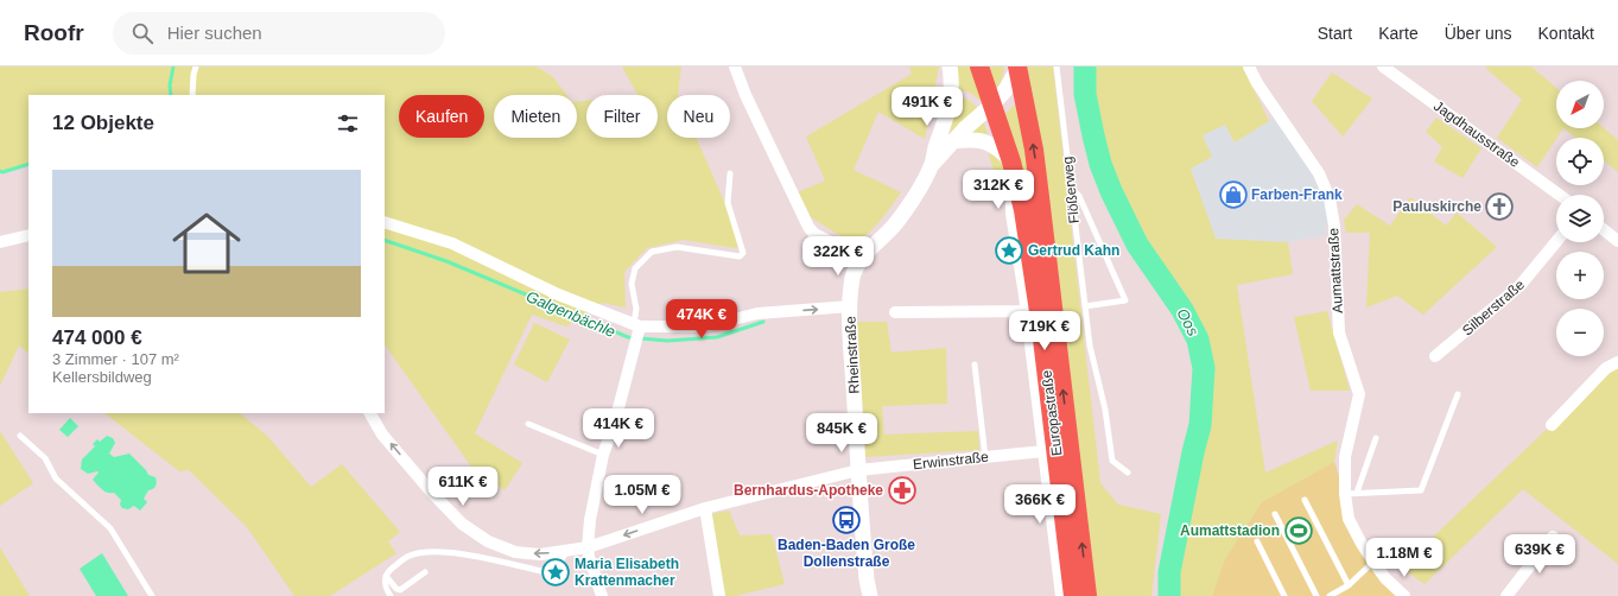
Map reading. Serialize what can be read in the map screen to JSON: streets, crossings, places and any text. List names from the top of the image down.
{
  "streets": {
    "main road": ["Europastraße"],
    "street": [
      "Jagdhausstraße",
      "Aumattstraße",
      "Silberstraße",
      "Rheinstraße",
      "Erwinstraße"
    ],
    "lane": ["Flößerweg"]
  },
  "crossings": [
    ["Rheinstraße", "Erwinstraße"]
  ],
  "one_way": ["Erwinstraße"],
  "water": ["Galgenbächle", "Oos"],
  "places": {
    "shop": ["Farben-Frank"],
    "church": ["Pauluskirche"],
    "place": ["Gertrud Kahn", "Maria Elisabeth Krattenmacher"],
    "pharmacy": ["Bernhardus-Apotheke"],
    "bus stop": ["Baden-Baden Große Dollenstraße"],
    "sports": ["Aumattstadion"]
  },
  "north": "bottom left",
  "page": {
    "header": "Roofr",
    "search": "Hier suchen",
    "nav": [
      "Start",
      "Karte",
      "Über uns",
      "Kontakt"
    ],
    "map_buttons": ["+", "−"],
    "price": [
      "491K €",
      "312K €",
      "322K €",
      "474K €",
      "719K €",
      "414K €",
      "845K €",
      "611K €",
      "1.05M €",
      "366K €",
      "639K €",
      "1.18M €"
    ],
    "chip": [
      "Kaufen",
      "Mieten",
      "Filter",
      "Neu"
    ],
    "heading": "12 Objekte",
    "list": [
      {
        "name": "474 000 €",
        "note": "3 Zimmer · 107 m² · Kellersbildweg"
      }
    ]
  }
}
